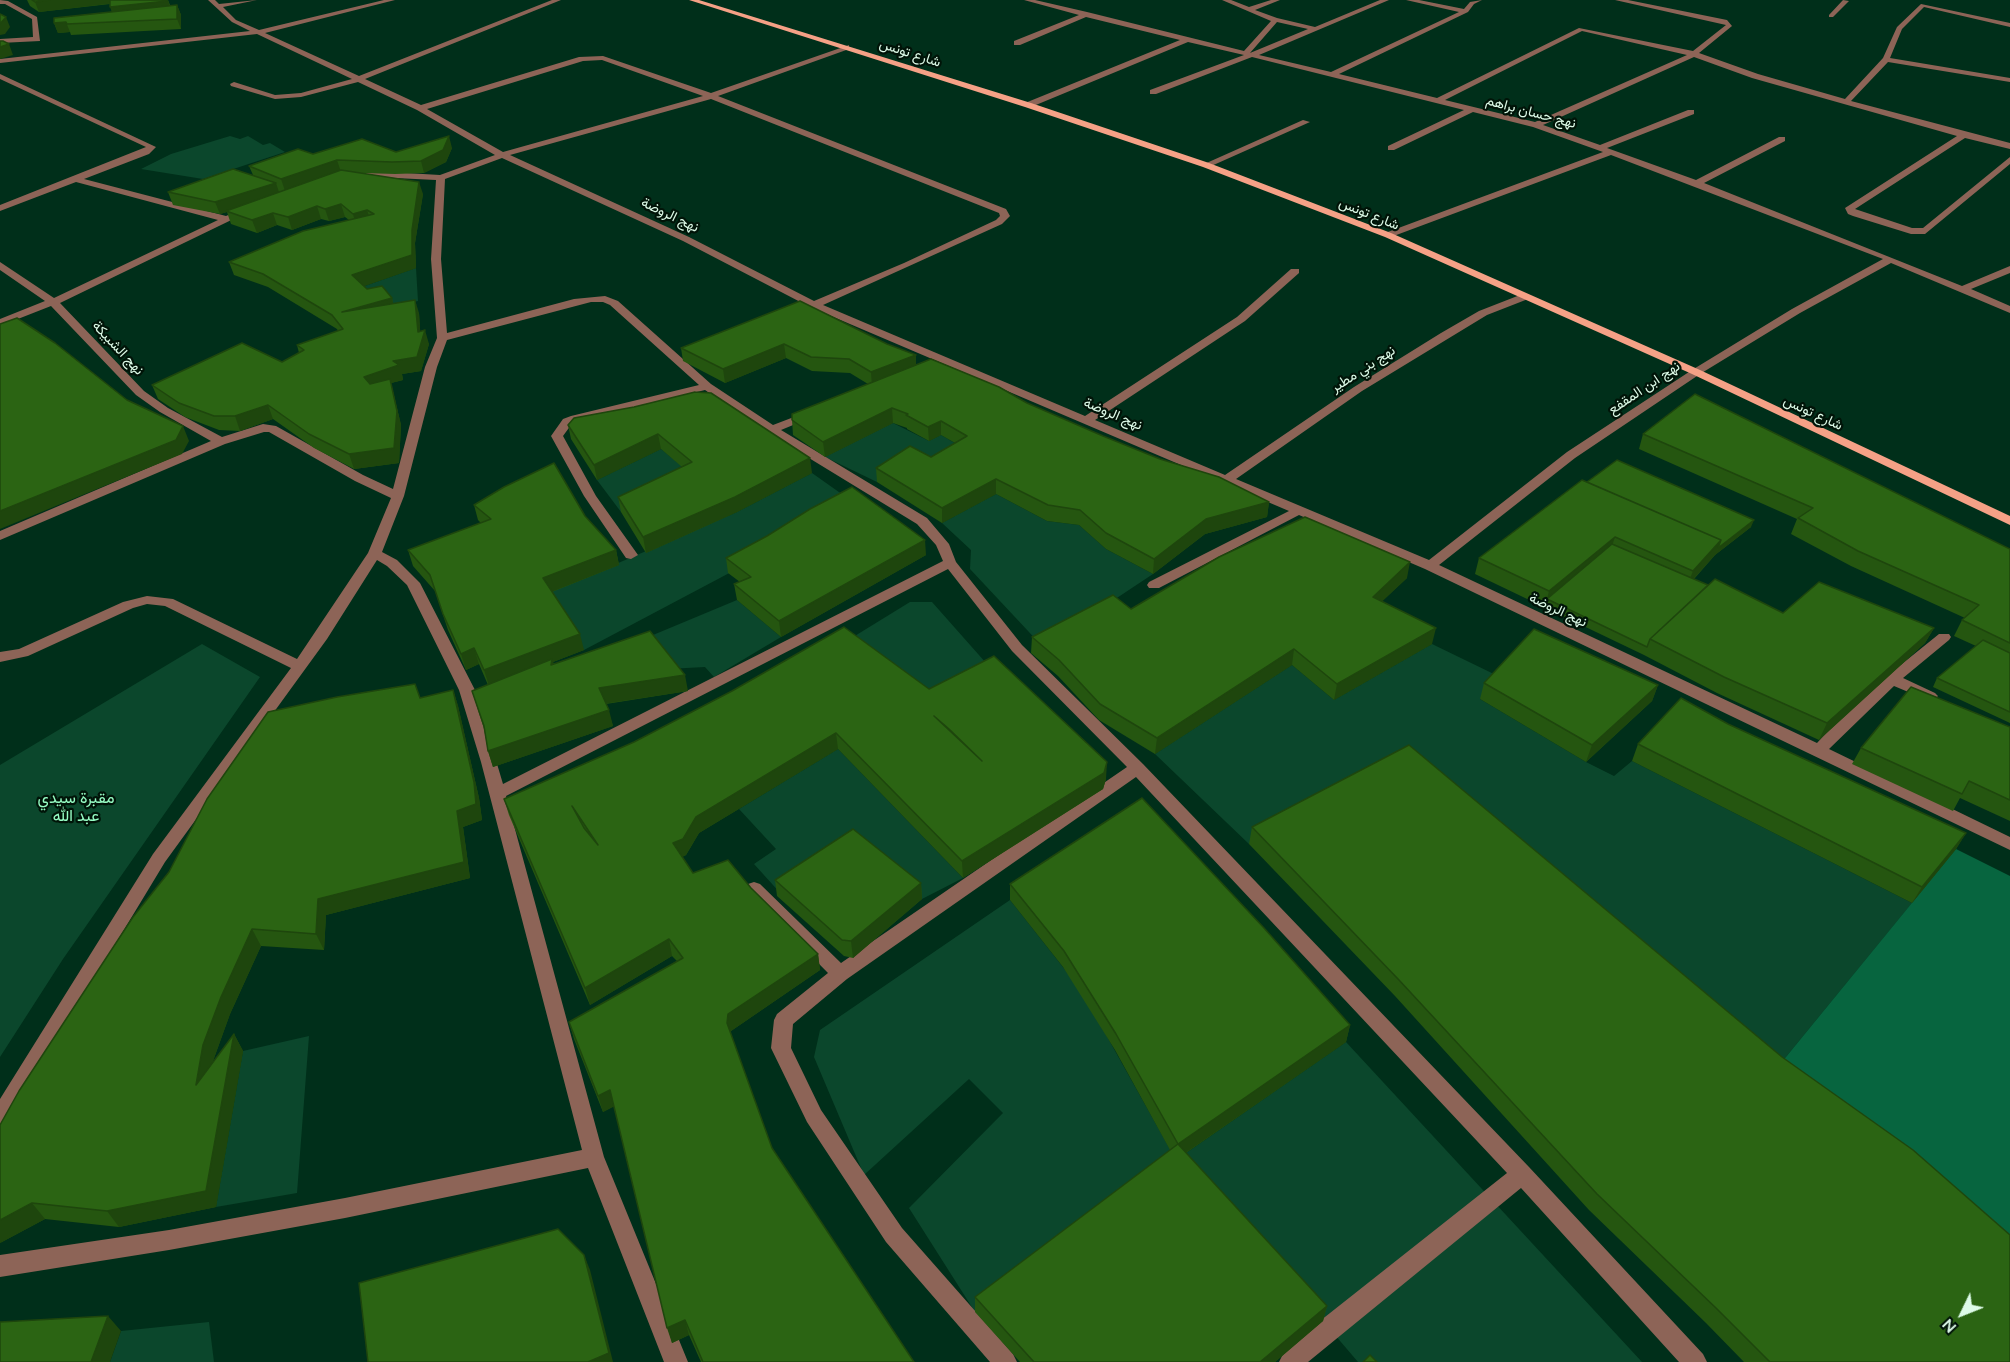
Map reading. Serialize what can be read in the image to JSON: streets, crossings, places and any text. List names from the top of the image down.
{
  "streets": {
    "main road": ["شارع تونس"],
    "street": [
      "نهج حسان براهم",
      "نهج الروضة",
      "نهج الشبيكة",
      "نهج بني مطير",
      "نهج ابن المقفع"
    ]
  },
  "crossings": [
    ["شارع تونس", "نهج بني مطير"],
    ["شارع تونس", "نهج ابن المقفع"],
    ["نهج حسان براهم", "نهج ابن المقفع"],
    ["نهج الروضة", "نهج بني مطير"],
    ["نهج الروضة", "نهج ابن المقفع"]
  ],
  "parks": ["مقبرة سيدي عبد الله"],
  "north": "bottom left"
}
